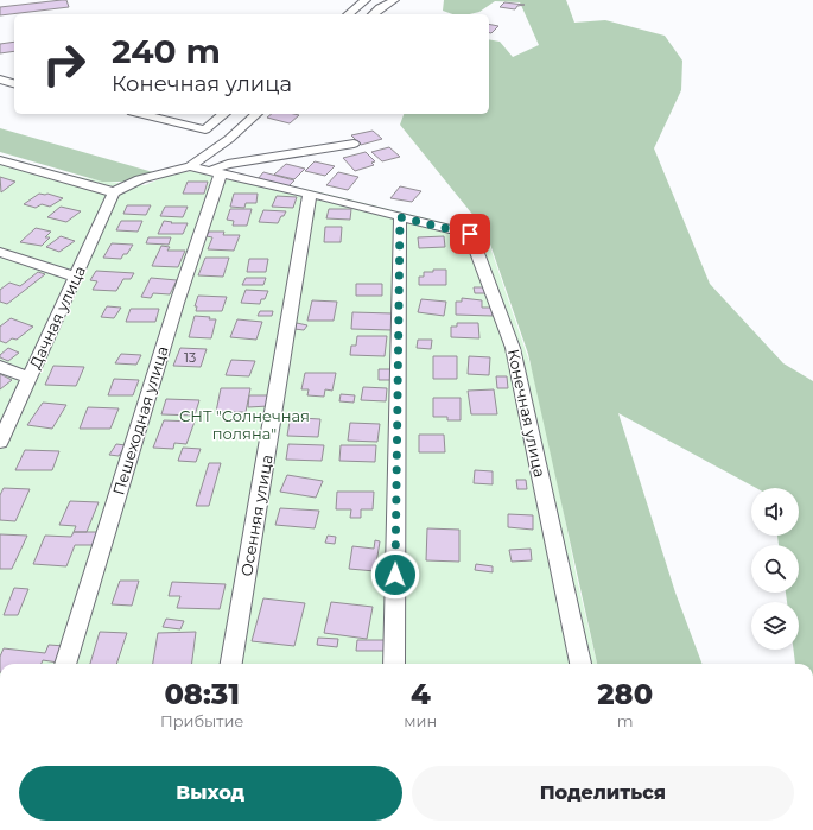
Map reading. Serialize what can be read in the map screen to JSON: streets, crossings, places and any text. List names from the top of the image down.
{
  "streets": {
    "street": [
      "Дачная улица",
      "Конечная улица",
      "Пешеходная улица",
      "Осенняя улица"
    ]
  },
  "parks": ["СНТ \"Солнечная поляна\""],
  "house_numbers": ["13"],
  "page": {
    "turn": ["240 m", "Конечная улица"],
    "eta": [
      "08:31",
      "Прибытие",
      "4",
      "мин",
      "280",
      "m"
    ],
    "buttons": ["Выход", "Поделиться"]
  }
}
